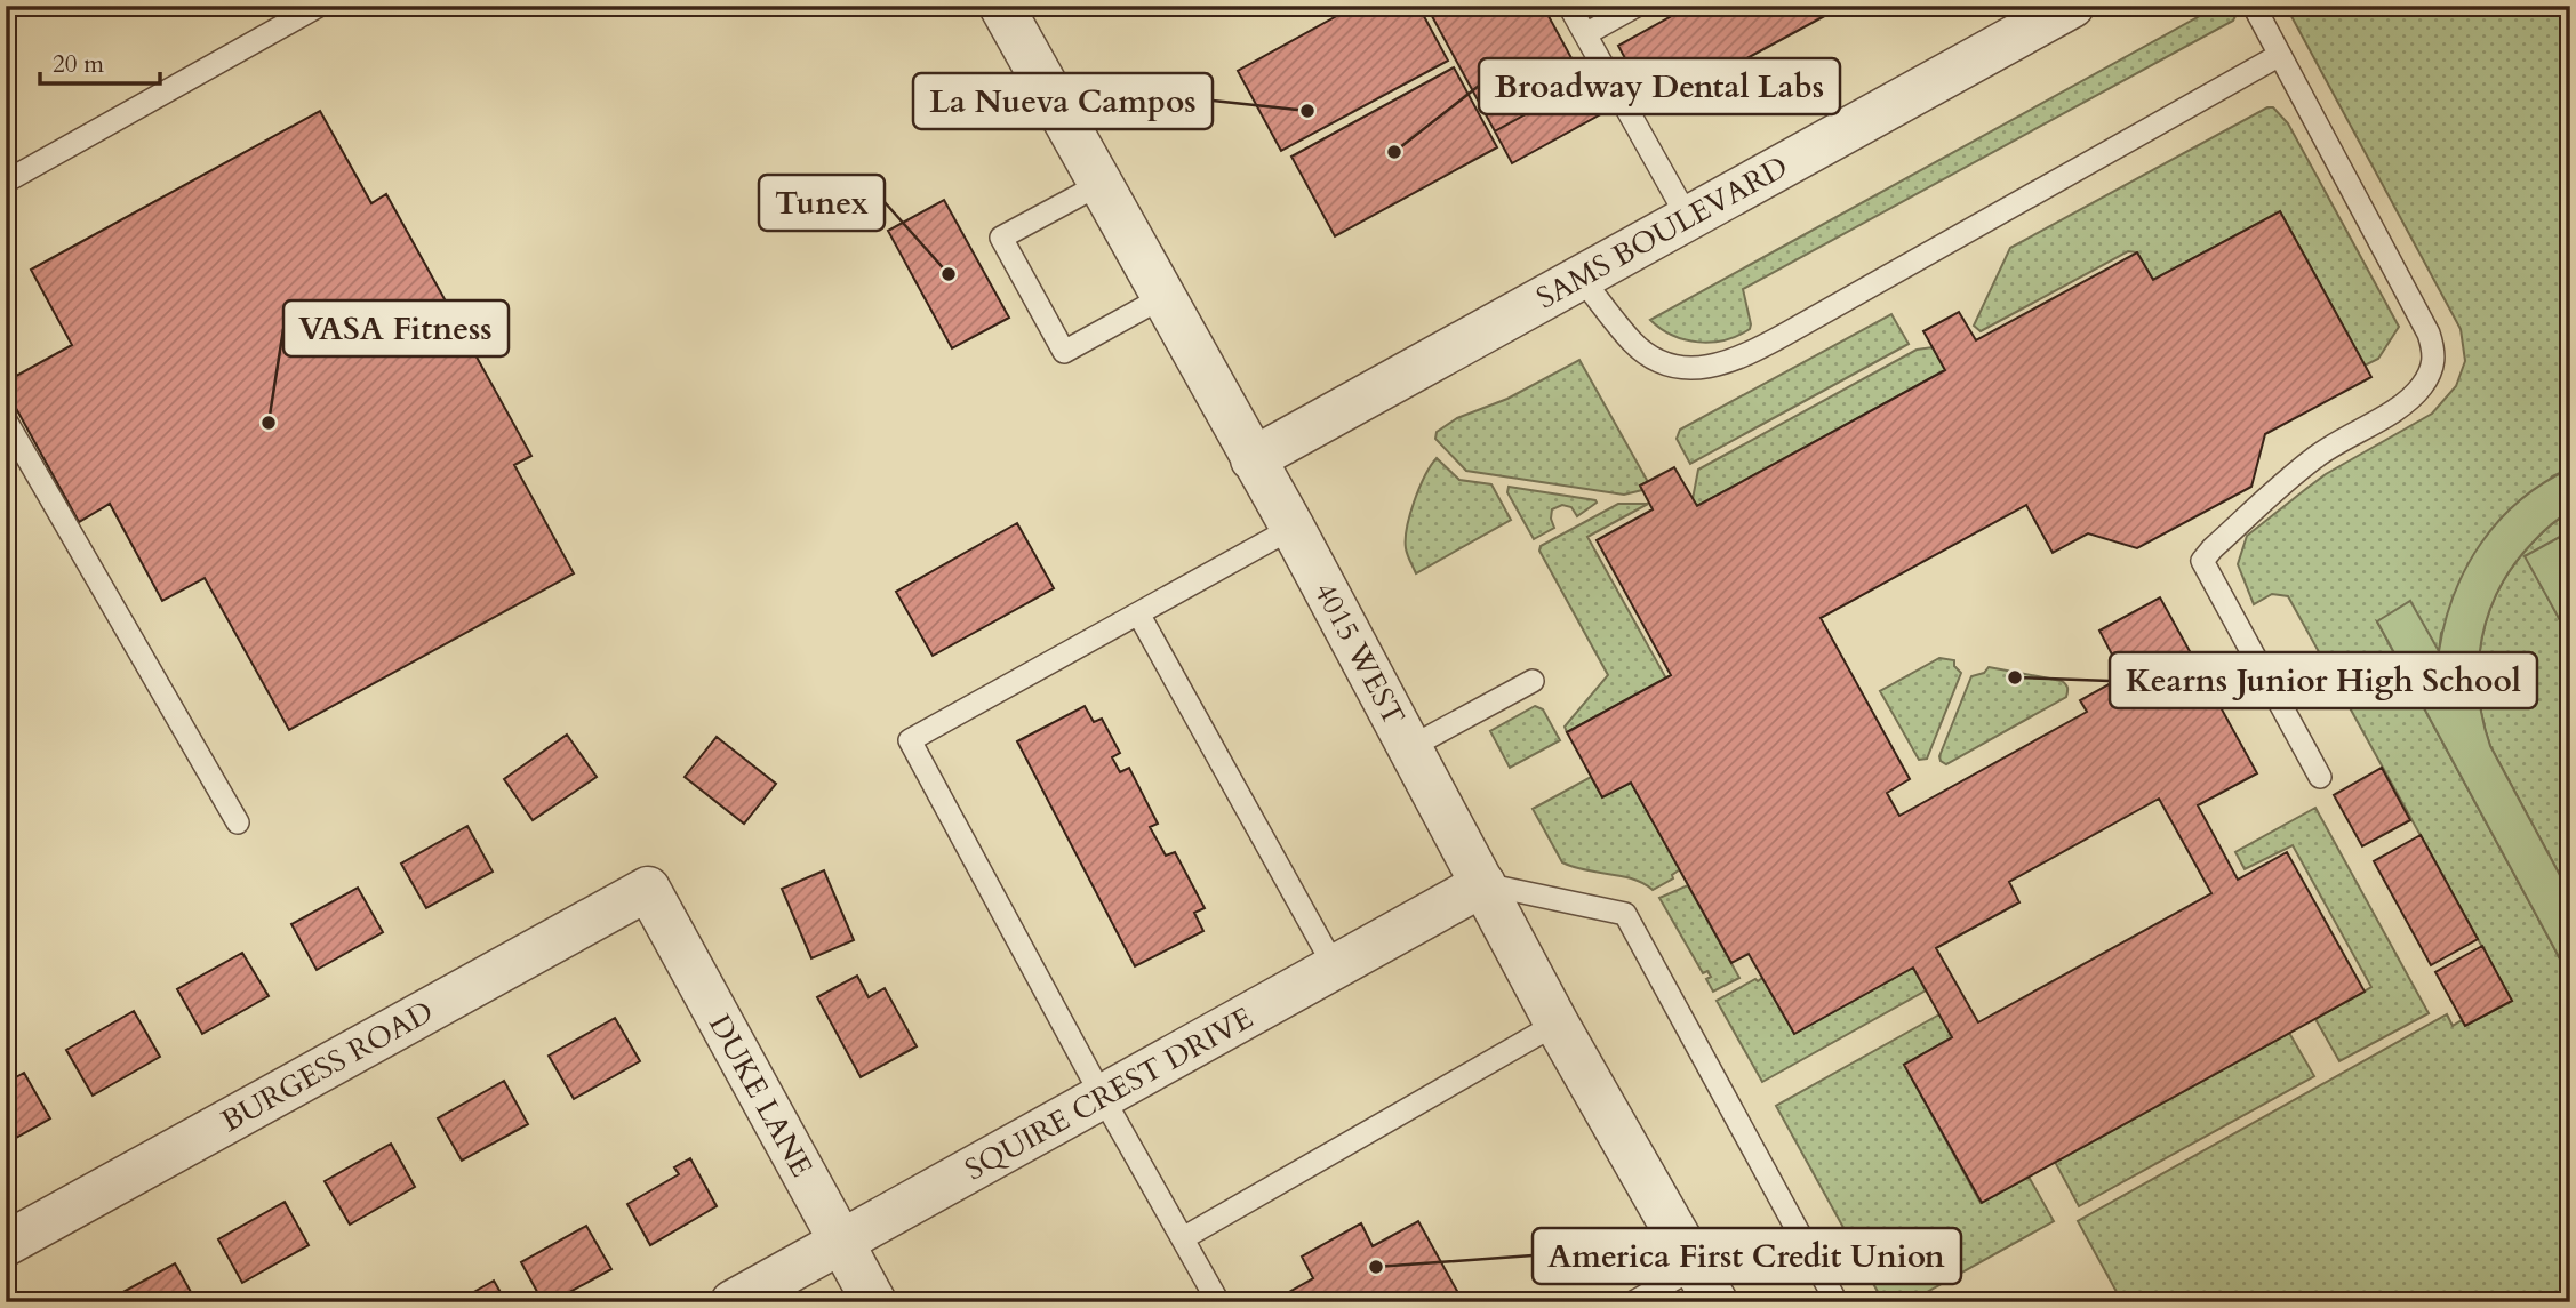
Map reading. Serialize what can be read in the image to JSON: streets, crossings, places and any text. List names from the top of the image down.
{
  "streets": {
    "street": [
      "SAMS BOULEVARD",
      "4015 WEST",
      "BURGESS ROAD",
      "SQUIRE CREST DRIVE",
      "DUKE LANE"
    ]
  },
  "crossings": [
    ["SAMS BOULEVARD", "4015 WEST"],
    ["4015 WEST", "SQUIRE CREST DRIVE"],
    ["BURGESS ROAD", "DUKE LANE"],
    ["SQUIRE CREST DRIVE", "DUKE LANE"]
  ],
  "places": [
    "La Nueva Campos",
    "Broadway Dental Labs",
    "Tunex",
    "VASA Fitness",
    "Kearns Junior High School",
    "America First Credit Union"
  ],
  "scale_bar": "20 m"
}
